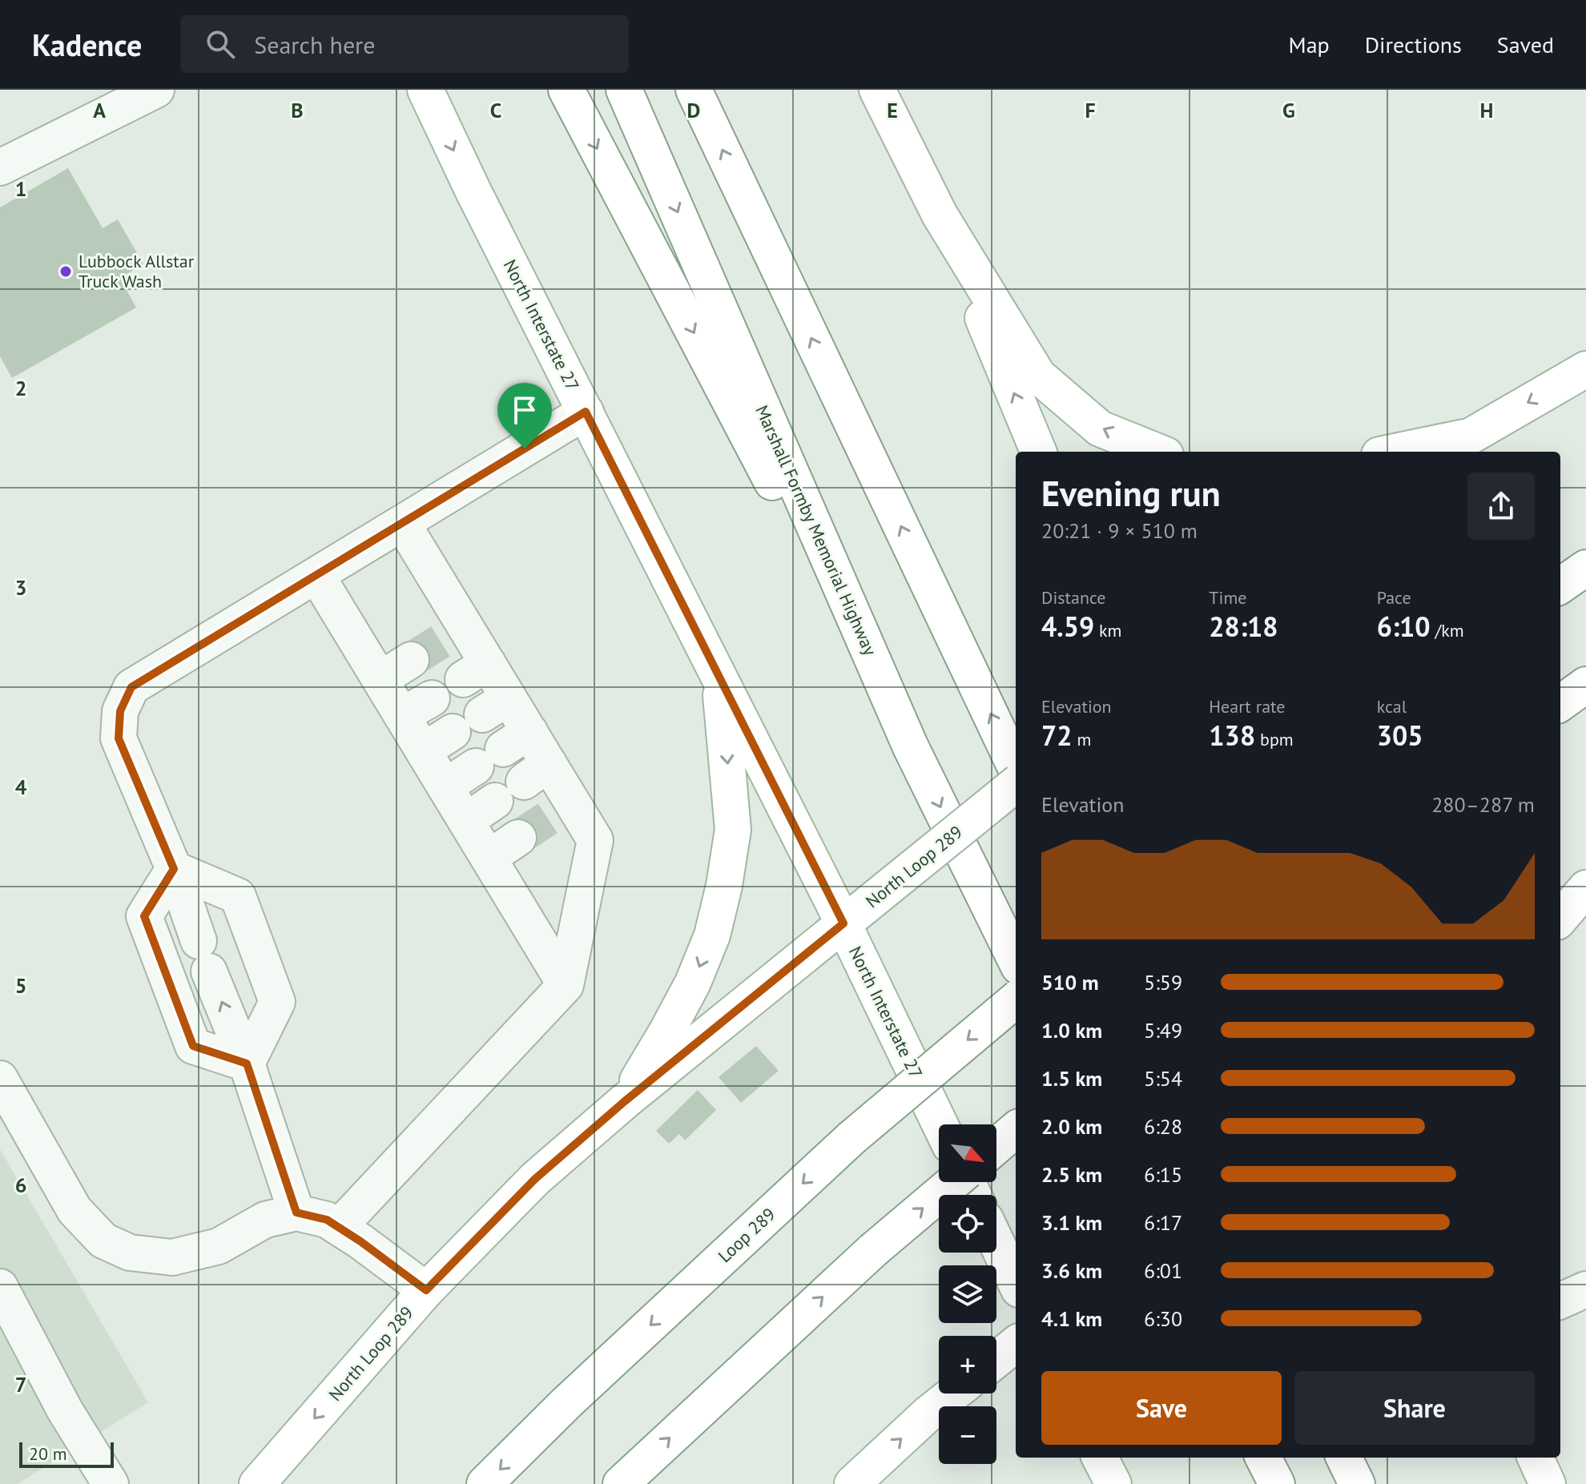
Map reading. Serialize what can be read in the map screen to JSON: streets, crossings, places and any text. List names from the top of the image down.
{
  "streets": {
    "main road": [
      "North Interstate 27",
      "Marshall Formby Memorial Highway",
      "North Loop 289",
      "Loop 289"
    ]
  },
  "crossings": [
    ["North Interstate 27", "North Loop 289"]
  ],
  "places": ["Lubbock Allstar Truck Wash"],
  "scale_bar": "20 m",
  "north": "bottom right",
  "page": {
    "header": "Kadence",
    "search": "Search here",
    "nav": ["Map", "Directions", "Saved"],
    "heading": ["Evening run", "20:21 · 9 × 510 m"],
    "stats": [
      ["Distance", "4.59 km"],
      ["Time", "28:18"],
      ["Pace", "6:10 /km"],
      ["Elevation", "72 m"],
      ["Heart rate", "138 bpm"],
      ["kcal", "305"]
    ],
    "chart": ["Elevation", "280–287 m"],
    "list": [
      {
        "name": "510 m",
        "note": "5:59"
      },
      {
        "name": "1.0 km",
        "note": "5:49"
      },
      {
        "name": "1.5 km",
        "note": "5:54"
      },
      {
        "name": "2.0 km",
        "note": "6:28"
      },
      {
        "name": "2.5 km",
        "note": "6:15"
      },
      {
        "name": "3.1 km",
        "note": "6:17"
      },
      {
        "name": "3.6 km",
        "note": "6:01"
      },
      {
        "name": "4.1 km",
        "note": "6:30"
      }
    ],
    "map_buttons": ["+", "−"],
    "buttons": ["Save", "Share"],
    "scale": "20 m"
  },
  "grid": {
    "columns": [
      "A",
      "B",
      "C",
      "D",
      "E",
      "F",
      "G",
      "H"
    ],
    "rows": [
      "1",
      "2",
      "3",
      "4",
      "5",
      "6",
      "7"
    ]
  }
}
